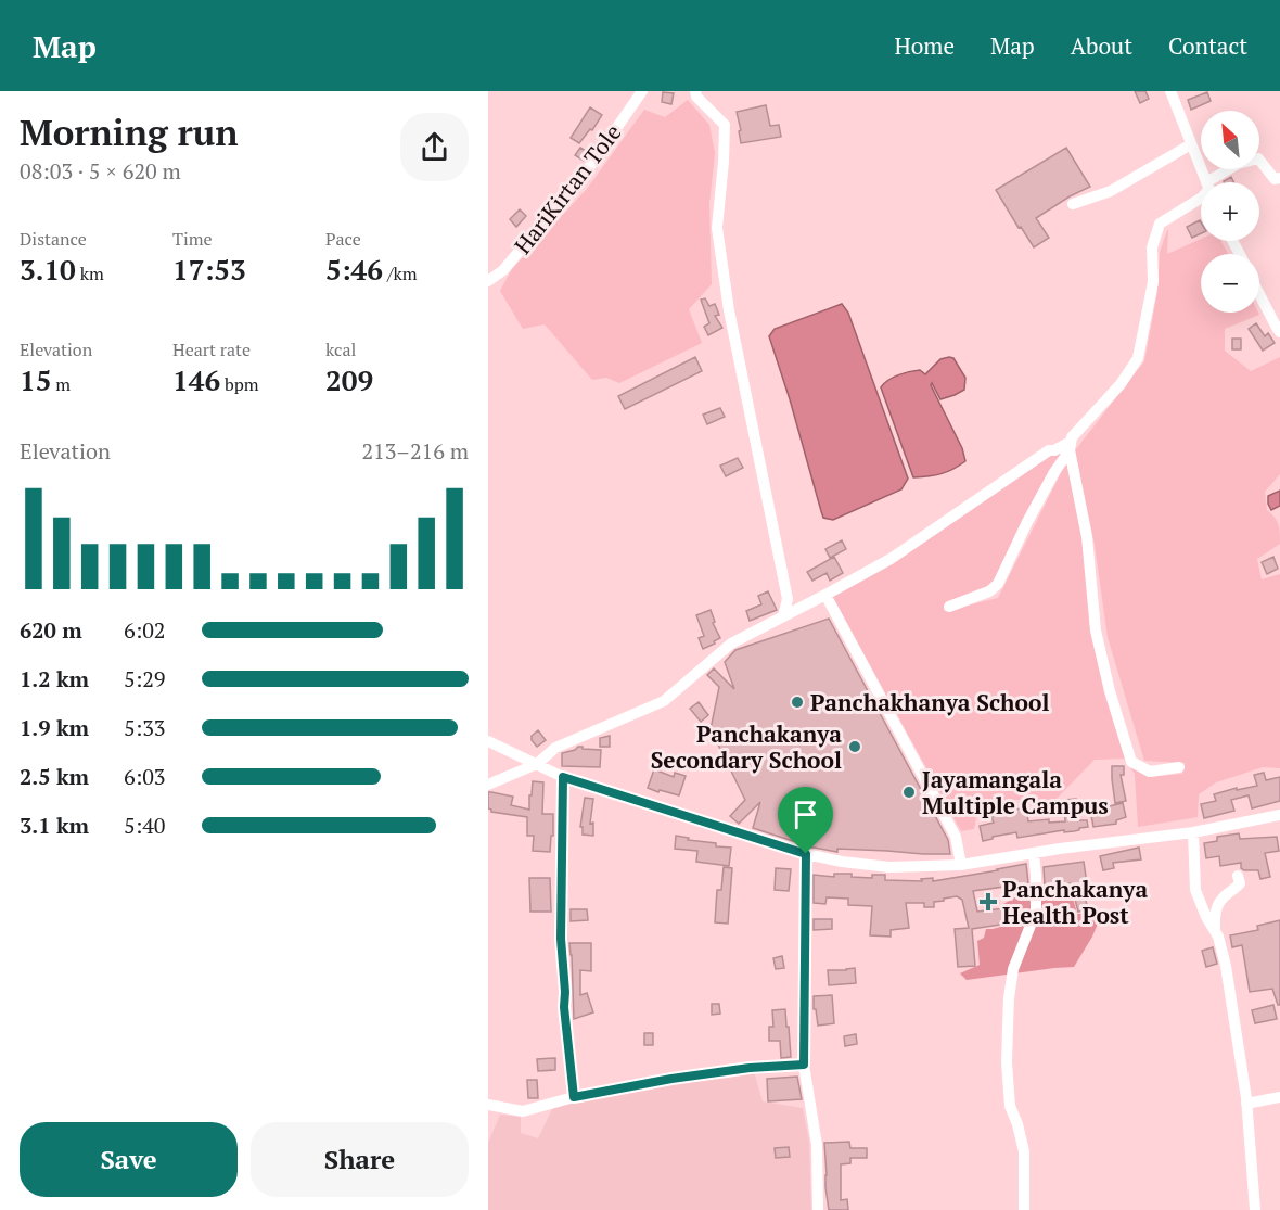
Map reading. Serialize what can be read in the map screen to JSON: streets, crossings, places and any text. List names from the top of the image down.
{
  "streets": {
    "street": ["HariKirtan Tole"]
  },
  "places": {
    "other": ["Panchakhanya School", "Panchakanya Secondary School", "Jayamangala Multiple Campus"],
    "health": ["Panchakanya Health Post"]
  },
  "north": "top left",
  "page": {
    "header": "Map",
    "nav": [
      "Home",
      "Map",
      "About",
      "Contact"
    ],
    "heading": ["Morning run", "08:03 · 5 × 620 m"],
    "map_buttons": ["+", "−"],
    "stats": [
      ["Distance", "3.10 km"],
      ["Time", "17:53"],
      ["Pace", "5:46 /km"],
      ["Elevation", "15 m"],
      ["Heart rate", "146 bpm"],
      ["kcal", "209"]
    ],
    "chart": ["Elevation", "213–216 m"],
    "list": [
      {
        "name": "620 m",
        "note": "6:02"
      },
      {
        "name": "1.2 km",
        "note": "5:29"
      },
      {
        "name": "1.9 km",
        "note": "5:33"
      },
      {
        "name": "2.5 km",
        "note": "6:03"
      },
      {
        "name": "3.1 km",
        "note": "5:40"
      }
    ],
    "buttons": ["Save", "Share"]
  }
}
